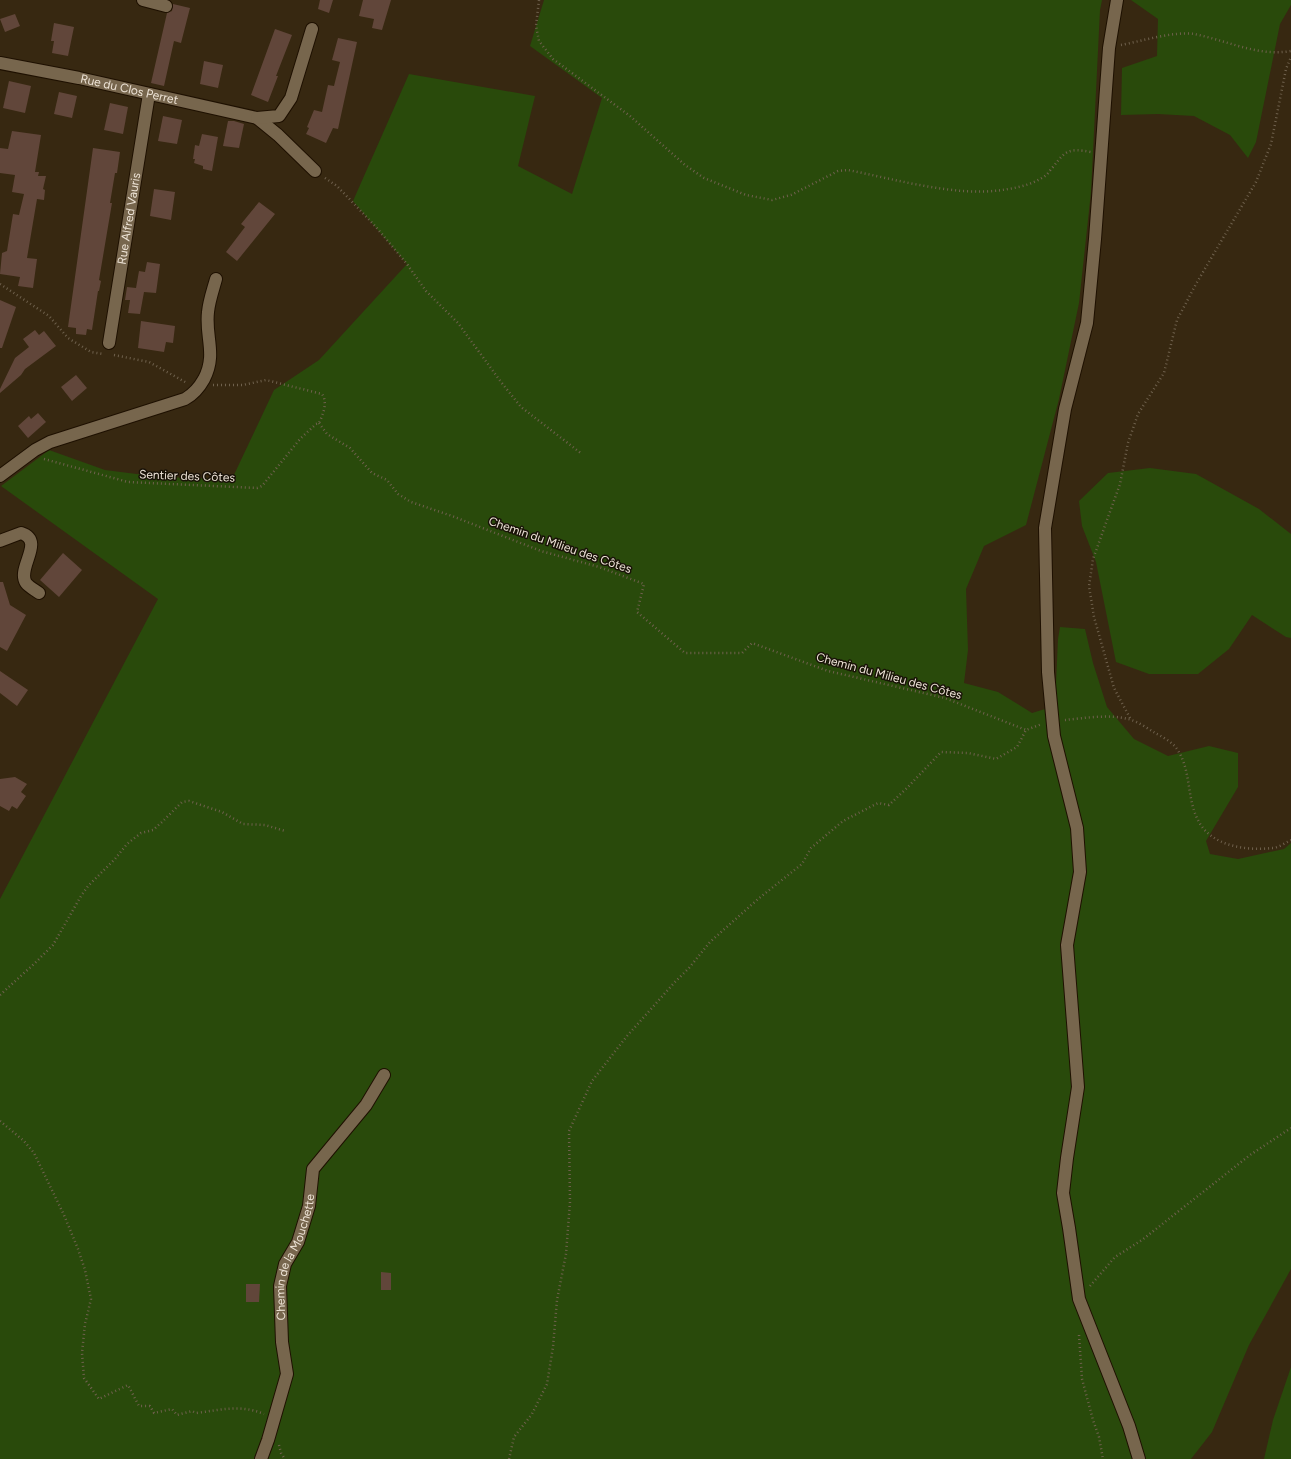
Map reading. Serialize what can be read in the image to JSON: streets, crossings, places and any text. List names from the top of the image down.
{
  "streets": {
    "street": ["Rue du Clos Perret", "Rue Alfred Vauris", "Chemin de la Mouchette"],
    "path": ["Sentier des Côtes", "Chemin du Milieu des Côtes"]
  },
  "crossings": [
    ["Rue du Clos Perret", "Rue Alfred Vauris"],
    ["Sentier des Côtes", "Chemin du Milieu des Côtes"]
  ]
}
